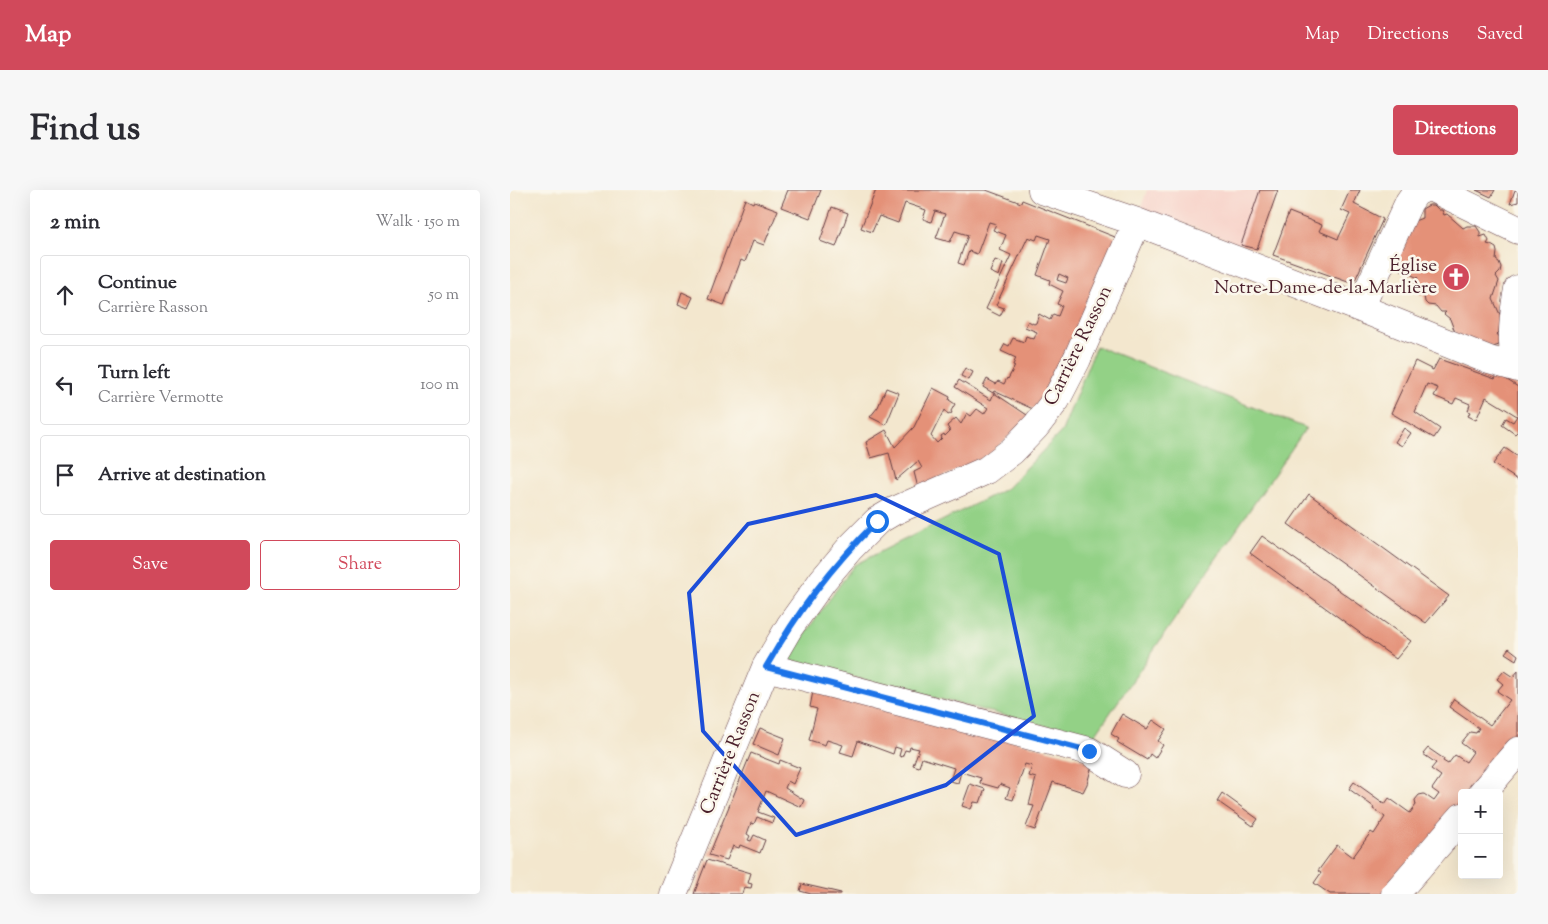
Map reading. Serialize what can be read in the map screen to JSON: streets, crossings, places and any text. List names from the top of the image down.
{
  "streets": {
    "street": ["Carrière Rasson"]
  },
  "places": {
    "church": ["Église Notre-Dame-de-la-Marlière"]
  },
  "page": {
    "header": "Map",
    "nav": ["Map", "Directions", "Saved"],
    "title": "Find us",
    "buttons": [
      "Directions",
      ["Save", "Share"]
    ],
    "heading": ["2 min", "Walk · 150 m"],
    "list": [
      ["Continue", "Carrière Rasson", "50 m"],
      ["Turn left", "Carrière Vermotte", "100 m"],
      "Arrive at destination"
    ],
    "map_buttons": ["+", "−"]
  }
}
